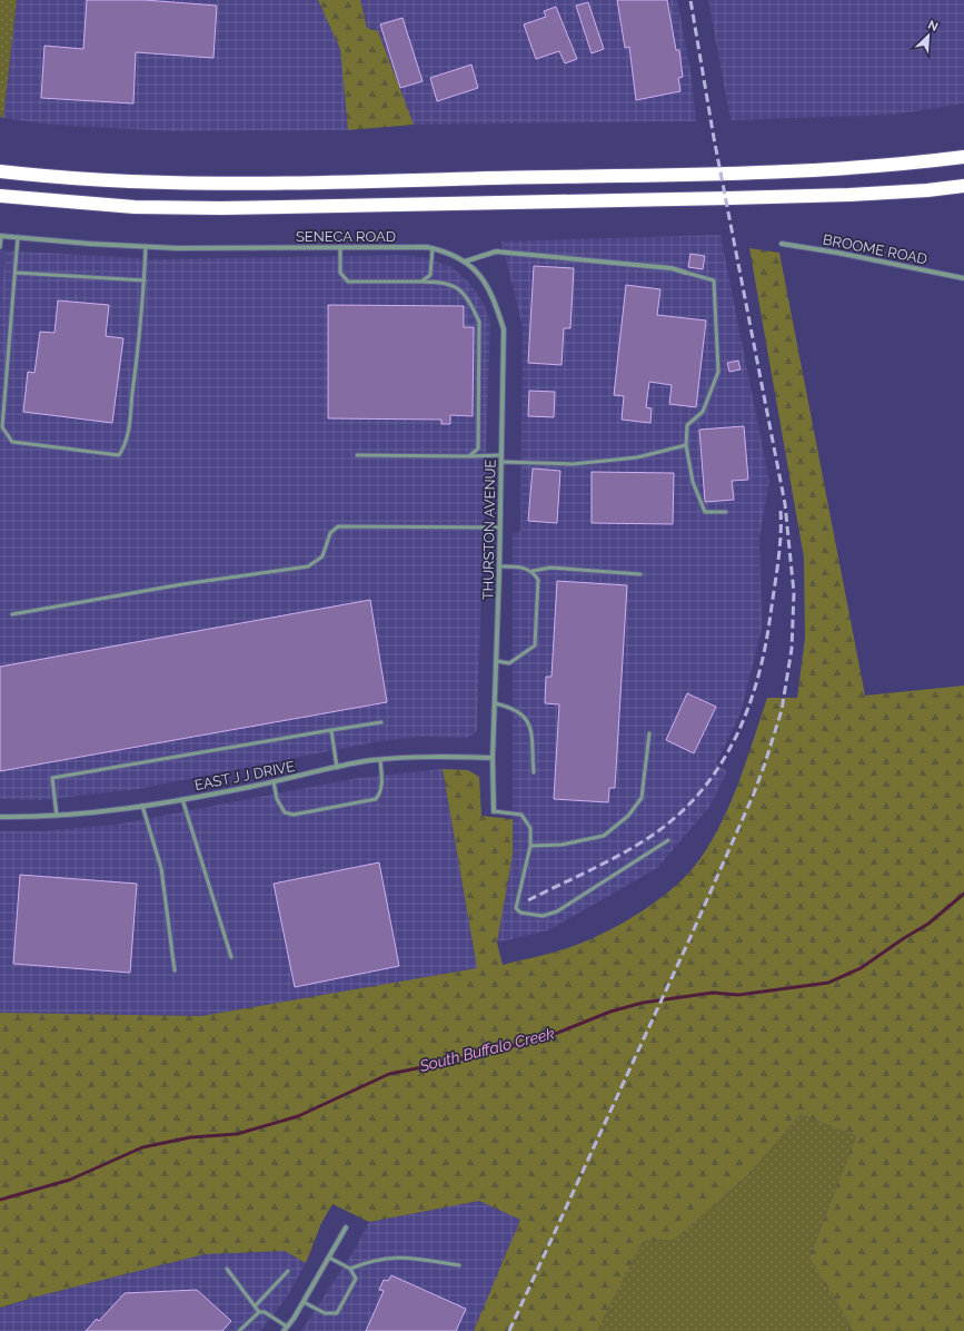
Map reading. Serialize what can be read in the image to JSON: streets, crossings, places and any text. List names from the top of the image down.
{
  "streets": {
    "street": [
      "SENECA ROAD",
      "BROOME ROAD",
      "THURSTON AVENUE",
      "EAST J J DRIVE"
    ]
  },
  "crossings": [
    ["SENECA ROAD", "THURSTON AVENUE"],
    ["THURSTON AVENUE", "EAST J J DRIVE"]
  ],
  "water": ["South Buffalo Creek"],
  "north": "top right"
}
